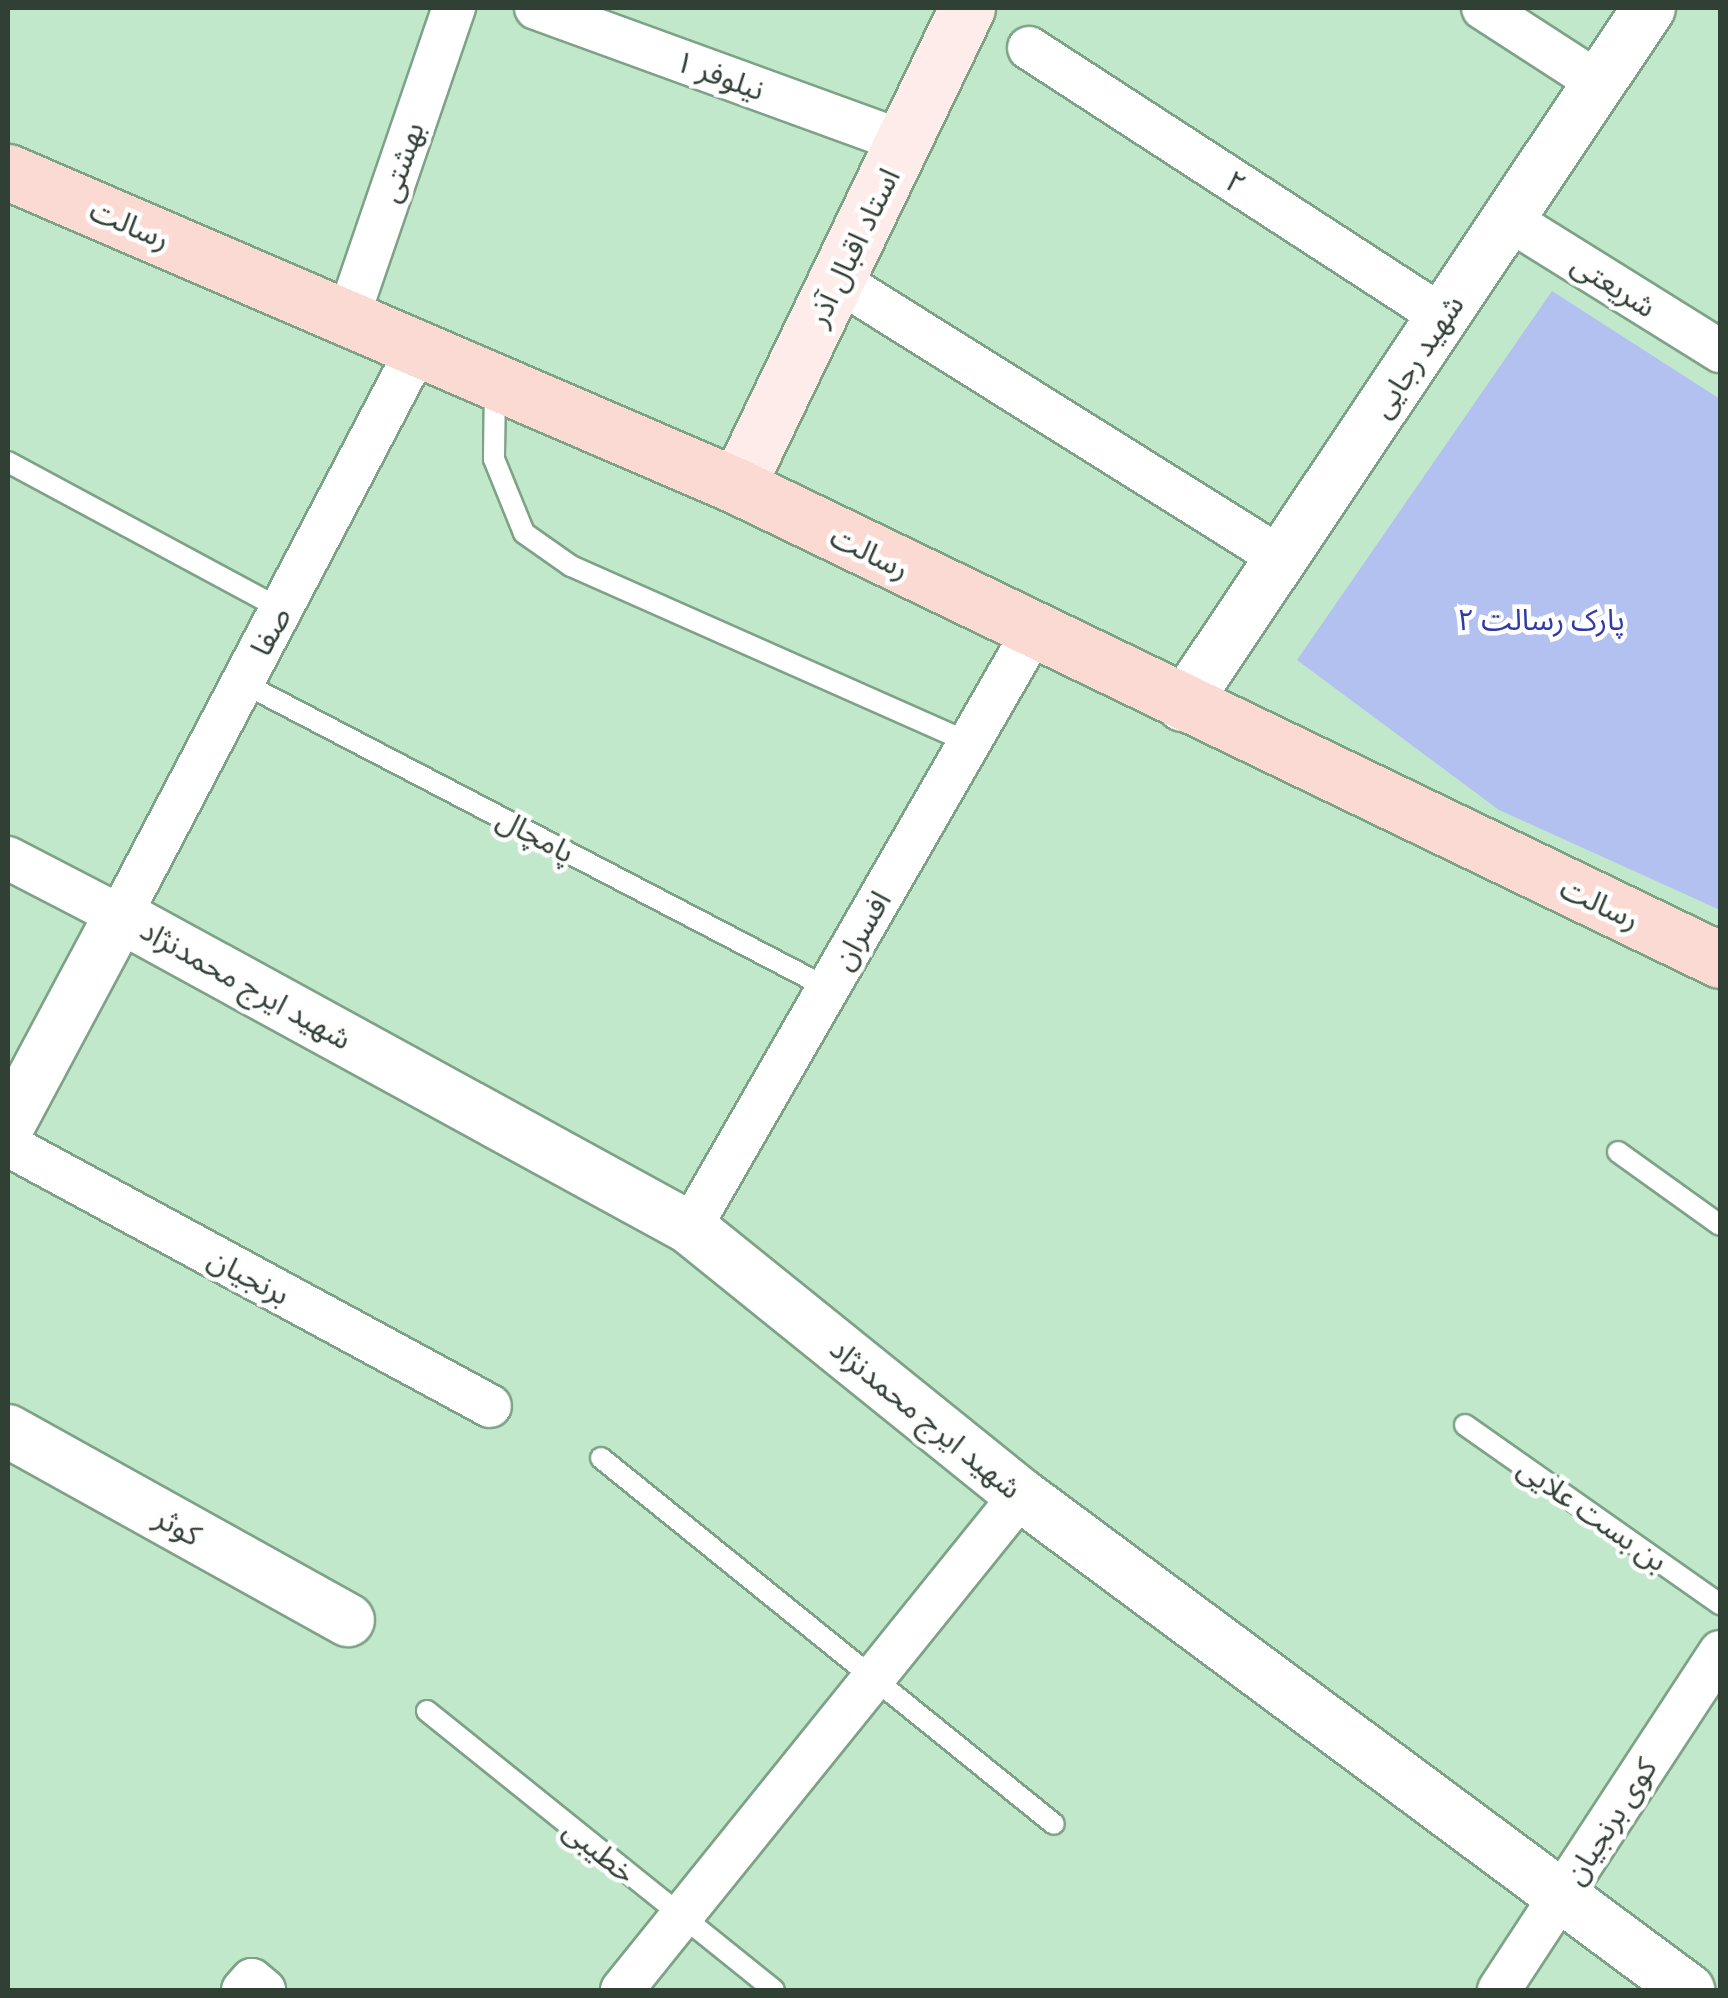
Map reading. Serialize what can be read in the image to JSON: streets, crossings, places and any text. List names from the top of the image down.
{
  "streets": {
    "main road": ["رسالت", "استاد اقبال آذر"],
    "street": [
      "نیلوفر ۱",
      "بهشتی",
      "۲",
      "شریعتی",
      "شهید رجایی",
      "صفا",
      "افسران",
      "شهید ایرج محمدنژاد",
      "برنجیان",
      "کوثر",
      "کوی برنجیان"
    ],
    "lane": ["پامچال", "بن بست علایی", "خطیبی"]
  },
  "crossings": [
    ["نیلوفر ۱", "استاد اقبال آذر"],
    ["بهشتی", "رسالت"],
    ["۲", "شهید رجایی"],
    ["رسالت", "استاد اقبال آذر"],
    ["رسالت", "شهید رجایی"],
    ["رسالت", "صفا"],
    ["رسالت", "افسران"],
    ["شریعتی", "شهید رجایی"],
    ["صفا", "پامچال"],
    ["صفا", "شهید ایرج محمدنژاد"],
    ["پامچال", "افسران"],
    ["افسران", "شهید ایرج محمدنژاد"],
    ["شهید ایرج محمدنژاد", "کوی برنجیان"]
  ],
  "parks": ["پارک رسالت ۲"]
}
